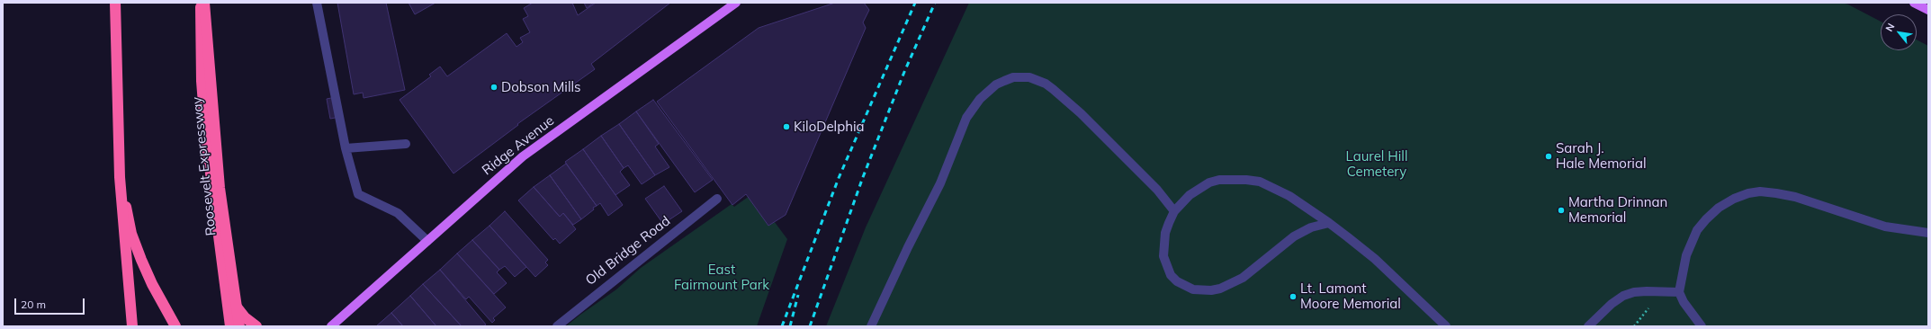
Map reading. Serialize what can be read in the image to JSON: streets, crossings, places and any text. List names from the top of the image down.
{
  "streets": {
    "highway": ["Roosevelt Expressway"],
    "main road": ["Ridge Avenue"],
    "lane": ["Old Bridge Road"]
  },
  "parks": ["Laurel Hill Cemetery", "East Fairmount Park"],
  "places": [
    "Dobson Mills",
    "KiloDelphia",
    "Sarah J. Hale Memorial",
    "Martha Drinnan Memorial",
    "Lt. Lamont Moore Memorial"
  ],
  "scale_bar": "20 m",
  "north": "top left"
}
